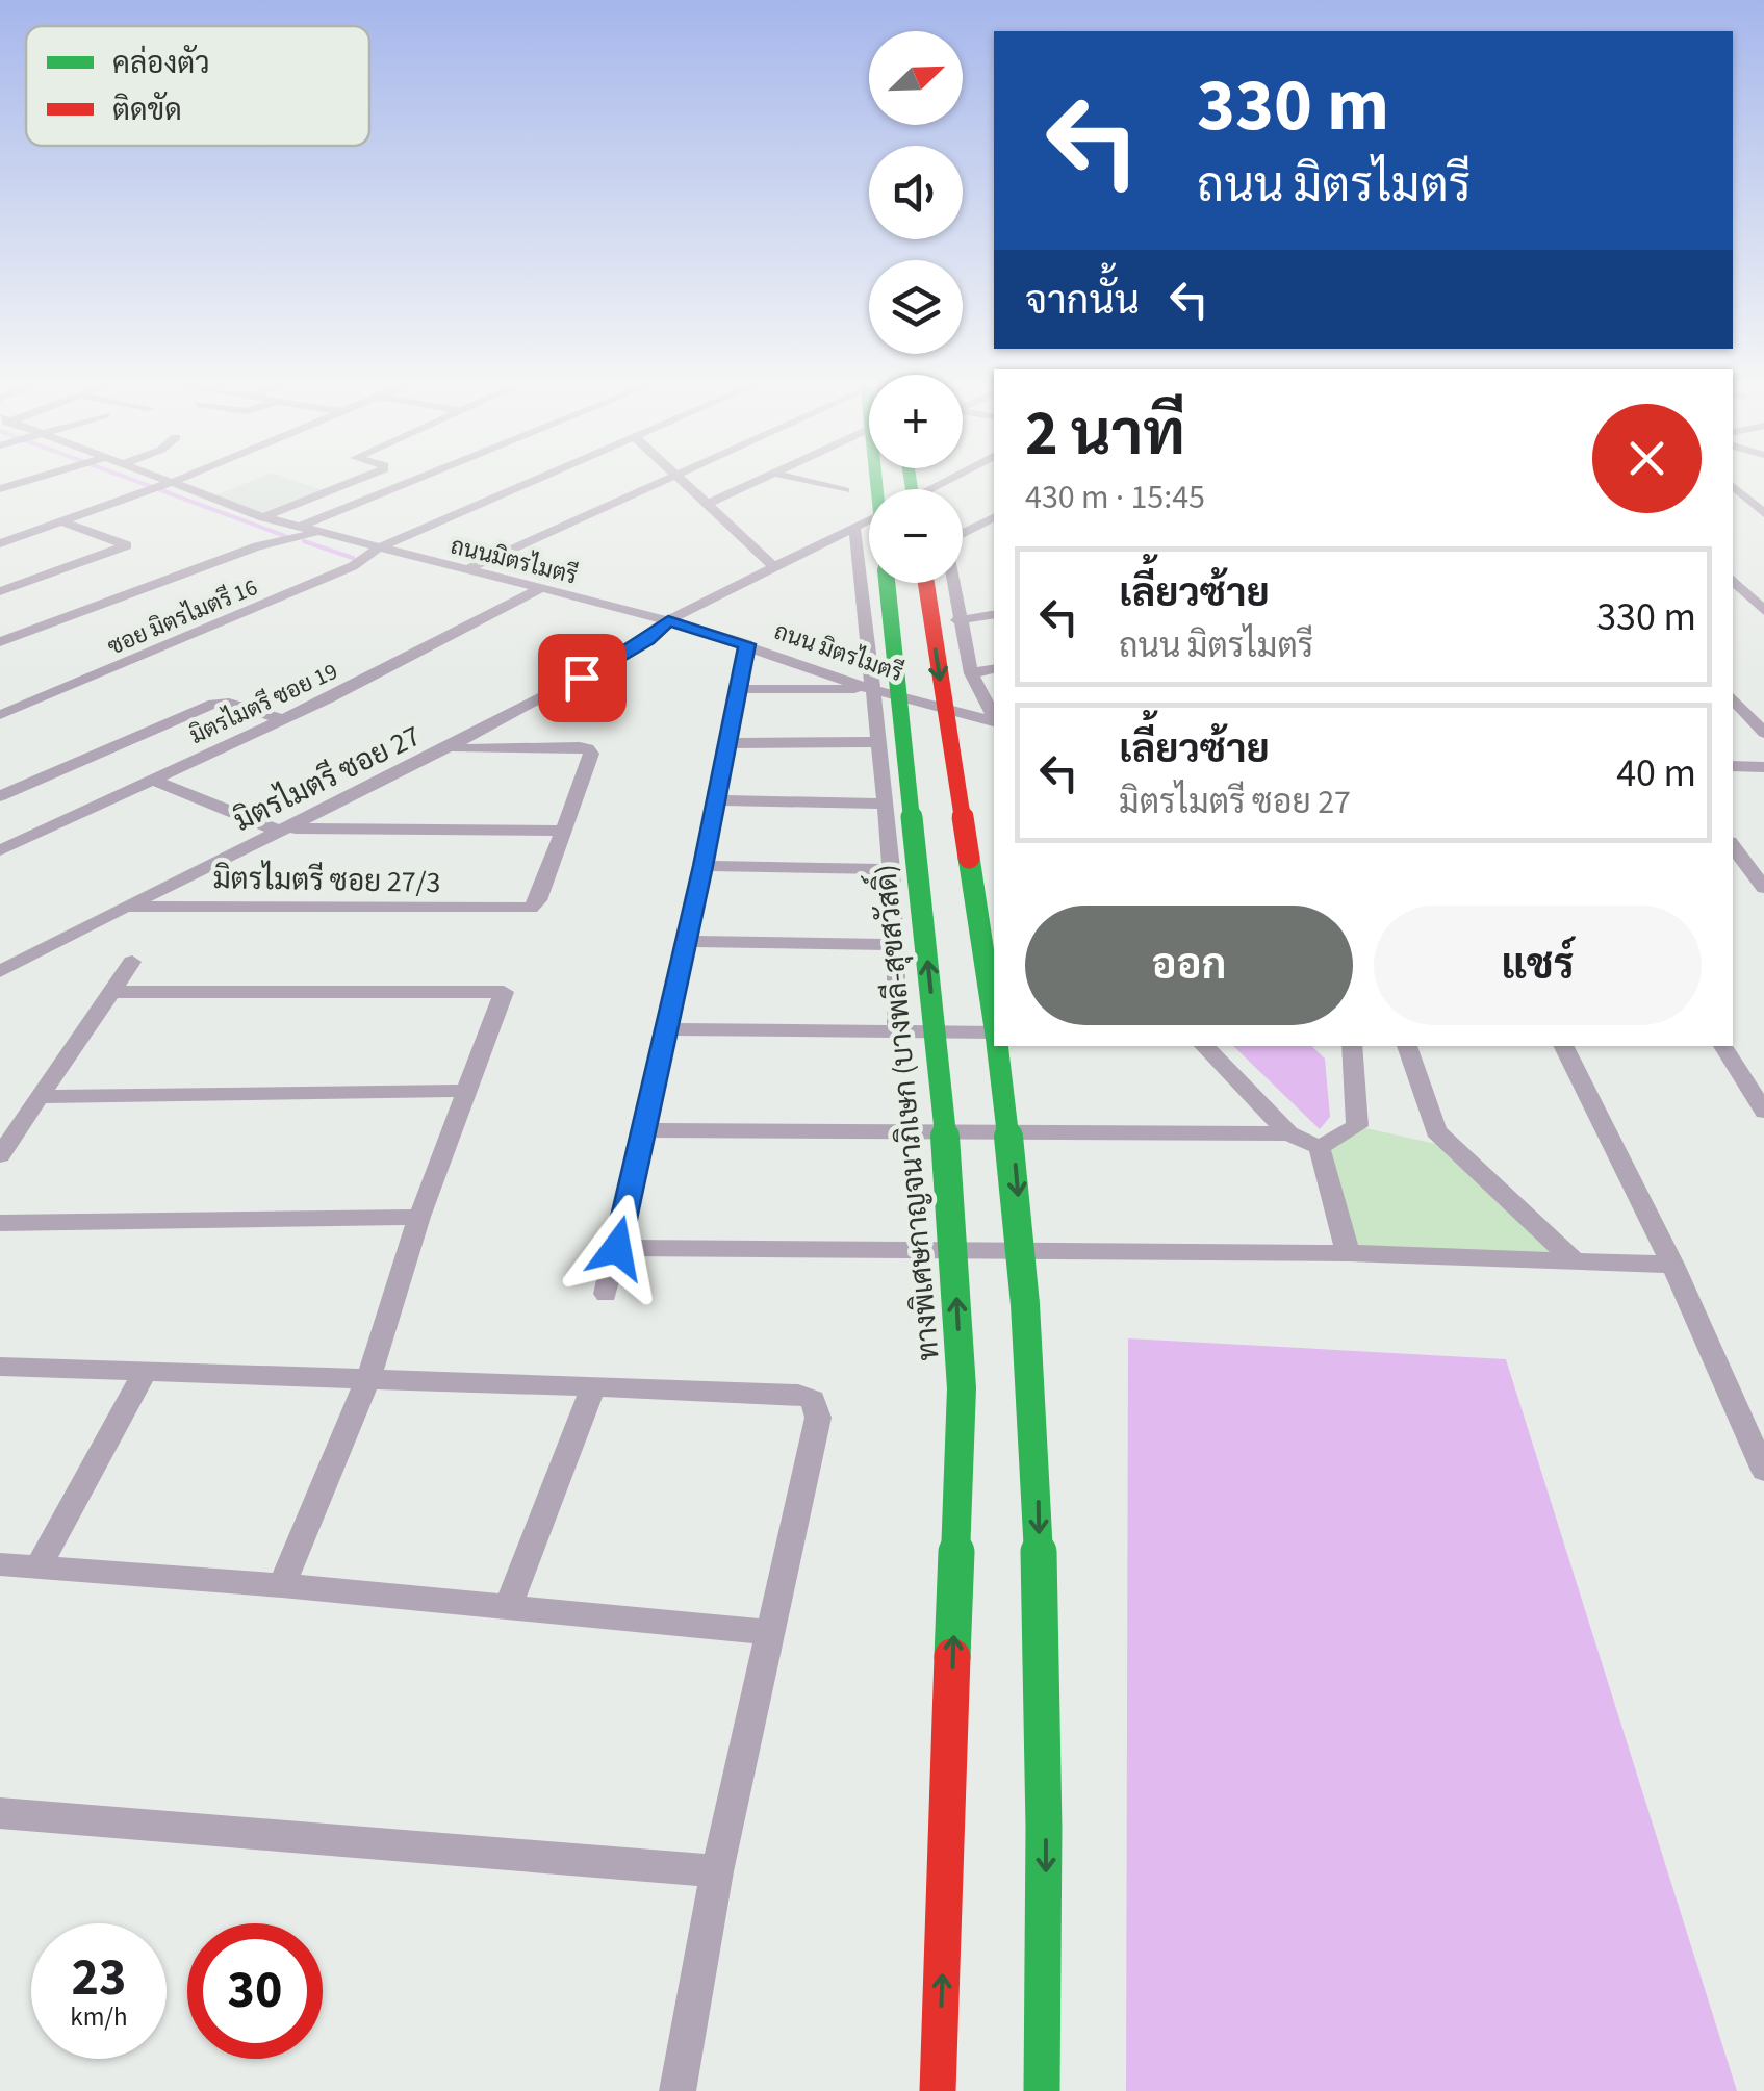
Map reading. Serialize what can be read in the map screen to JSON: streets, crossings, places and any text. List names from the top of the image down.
{
  "streets": {
    "highway": ["ทางพิเศษกาญจนาภิเษก (บางพลี-สุขสวัสดิ์)"],
    "street": [
      "ถนนมิตรไมตรี",
      "ซอย มิตรไมตรี 16",
      "ถนน มิตรไมตรี",
      "มิตรไมตรี ซอย 19",
      "มิตรไมตรี ซอย 27",
      "มิตรไมตรี ซอย 27/3"
    ]
  },
  "crossings": [
    ["ถนนมิตรไมตรี", "ซอย มิตรไมตรี 16"],
    ["ถนนมิตรไมตรี", "ถนน มิตรไมตรี"],
    ["ถนนมิตรไมตรี", "มิตรไมตรี ซอย 19"],
    ["ถนนมิตรไมตรี", "มิตรไมตรี ซอย 27"],
    ["ถนน มิตรไมตรี", "มิตรไมตรี ซอย 27"],
    ["มิตรไมตรี ซอย 27", "มิตรไมตรี ซอย 27/3"]
  ],
  "legend": ["คล่องตัว", "ติดขัด"],
  "north": "top right",
  "page": {
    "map_buttons": ["+", "−"],
    "turn": ["330 m", "ถนน มิตรไมตรี"],
    "then": "จากนั้น",
    "heading": ["2 นาที", "430 m · 15:45"],
    "list": [
      {
        "name": "เลี้ยวซ้าย",
        "note": "ถนน มิตรไมตรี",
        "value": "330 m"
      },
      {
        "name": "เลี้ยวซ้าย",
        "note": "มิตรไมตรี ซอย 27",
        "value": "40 m"
      }
    ],
    "buttons": ["ออก", "แชร์"],
    "speed": "23 km/h",
    "limit": "30"
  }
}
